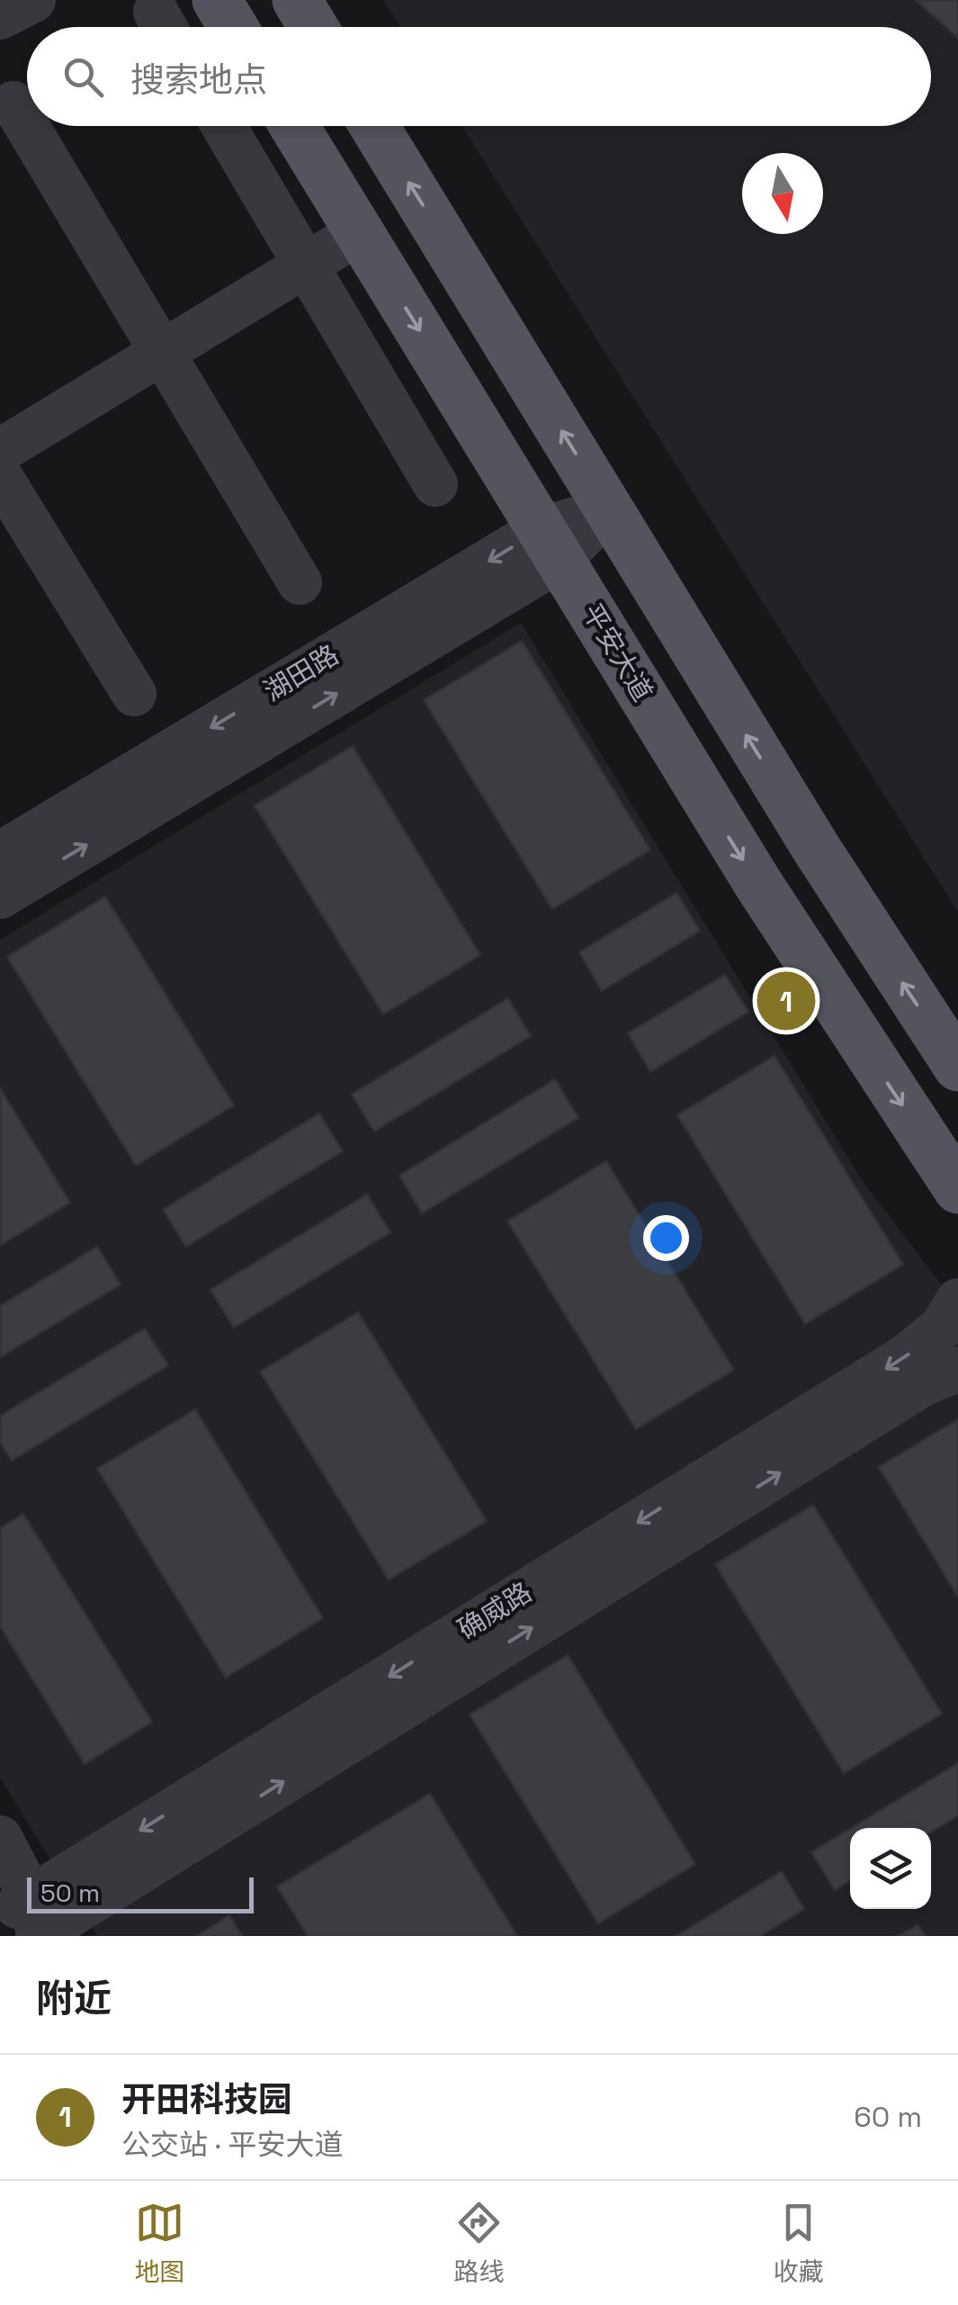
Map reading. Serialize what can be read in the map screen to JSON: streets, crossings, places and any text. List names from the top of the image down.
{
  "streets": {
    "main road": ["平安大道"],
    "street": ["湖田路", "确威路"]
  },
  "crossings": [
    ["平安大道", "湖田路"]
  ],
  "scale_bar": "50 m",
  "north": "bottom",
  "page": {
    "search": "搜索地点",
    "pins": "1",
    "scale": "50 m",
    "heading": "附近",
    "list": [
      {
        "mark": "1",
        "name": "开田科技园",
        "note": "公交站 · 平安大道",
        "value": "60 m"
      }
    ],
    "nav": ["地图", "路线", "收藏"]
  }
}
